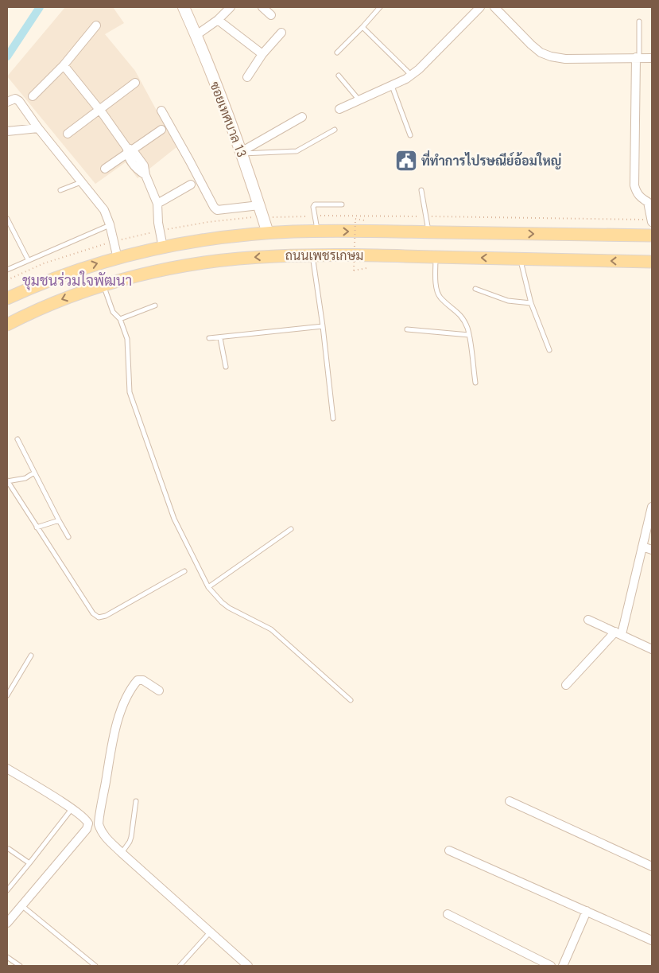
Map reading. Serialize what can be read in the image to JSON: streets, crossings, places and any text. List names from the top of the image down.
{
  "streets": {
    "main road": ["ถนนเพชรเกษม"],
    "street": ["ซอยเทศบาล 13"]
  },
  "crossings": [
    ["ซอยเทศบาล 13", "ถนนเพชรเกษม"]
  ],
  "districts": ["ชุมชนร่วมใจพัฒนา"],
  "places": {
    "public building": ["ที่ทำการไปรษณีย์อ้อมใหญ่"]
  }
}
